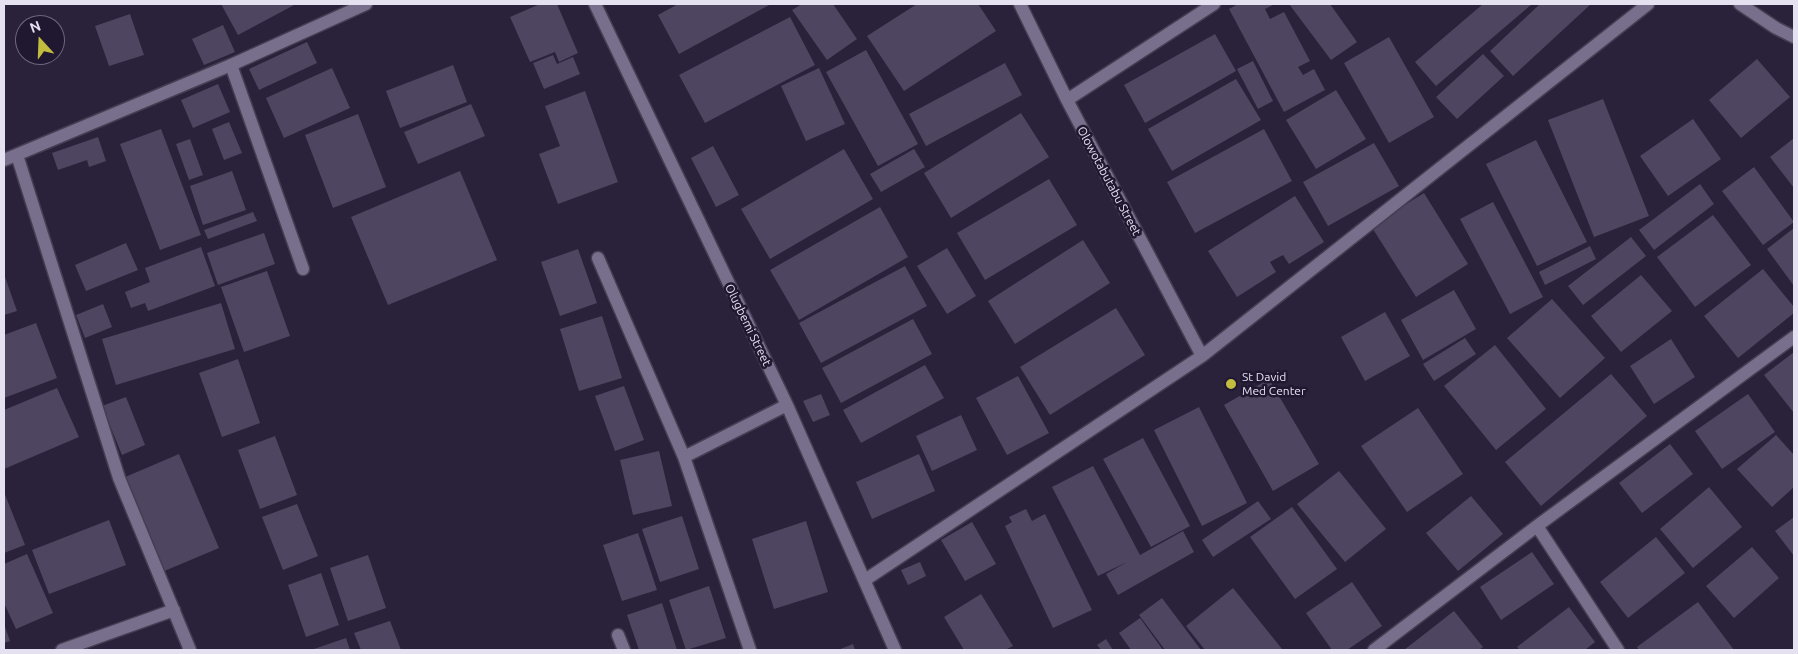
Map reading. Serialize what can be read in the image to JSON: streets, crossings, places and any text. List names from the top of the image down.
{
  "streets": {
    "street": ["Olowotabutabu Street", "Olugbemi Street"]
  },
  "places": ["St David Med Center"],
  "north": "top"
}
